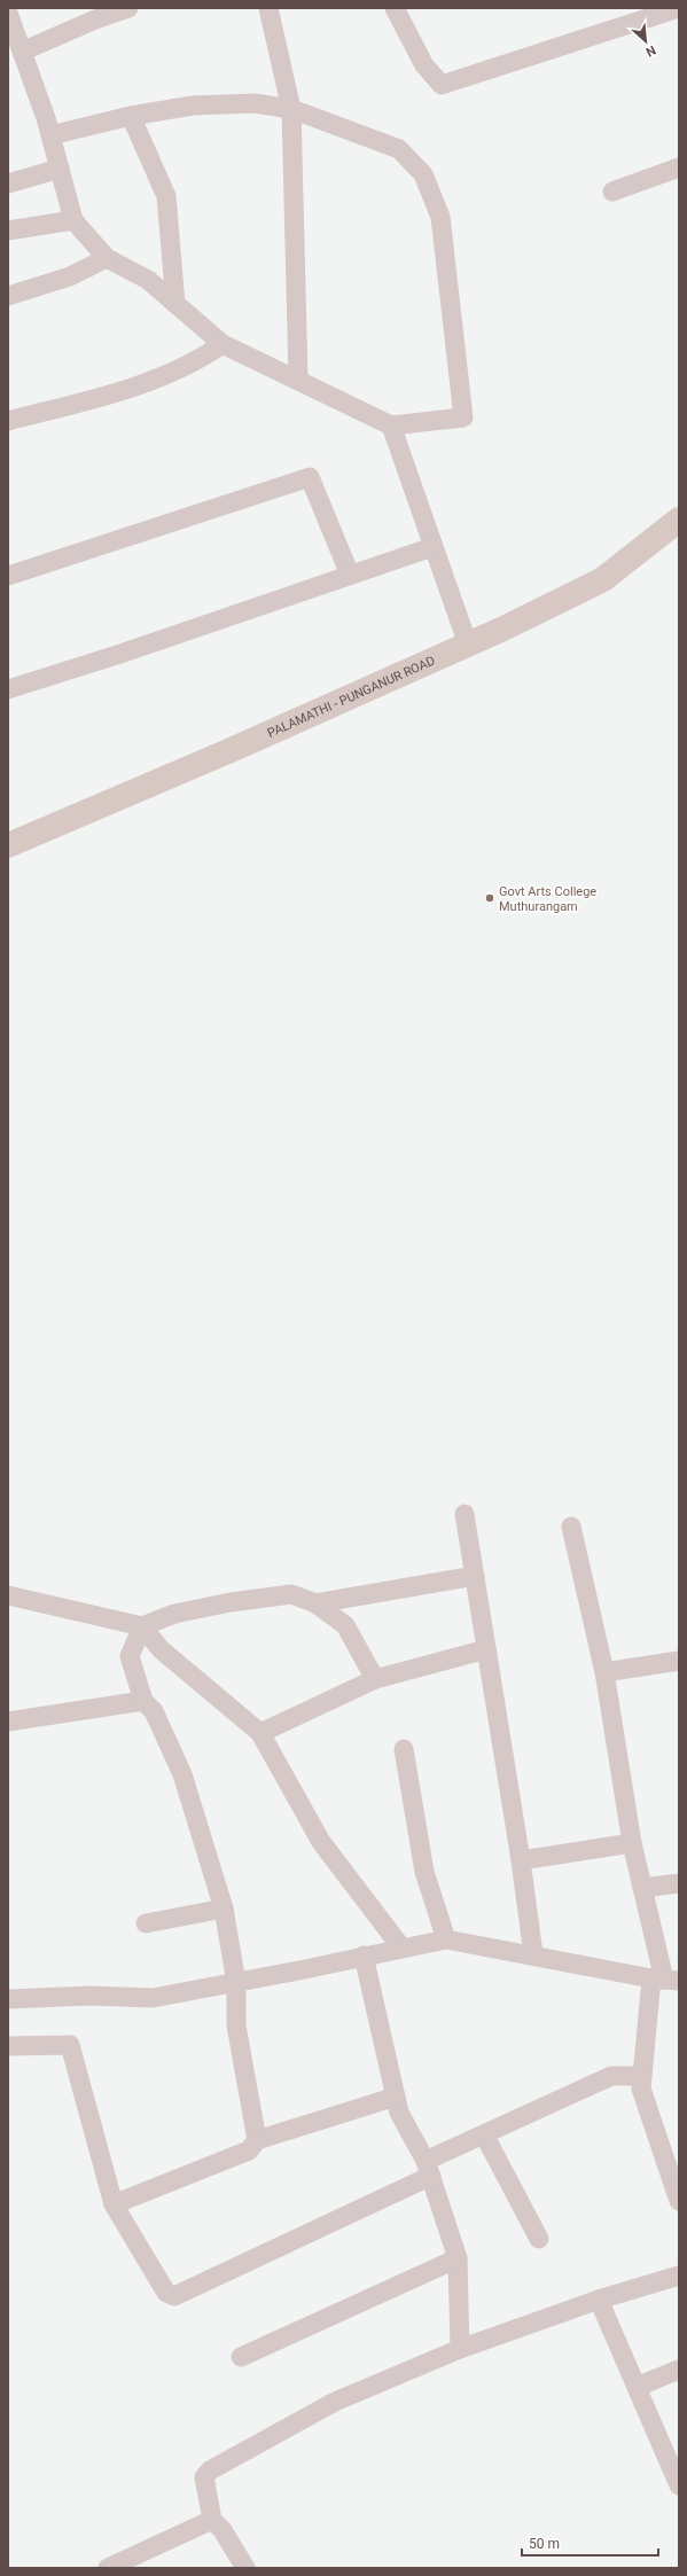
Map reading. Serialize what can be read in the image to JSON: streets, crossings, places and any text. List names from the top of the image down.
{
  "streets": {
    "street": ["PALAMATHI - PUNGANUR ROAD"]
  },
  "places": ["Govt Arts College Muthurangam"],
  "scale_bar": "50 m",
  "north": "bottom right"
}
